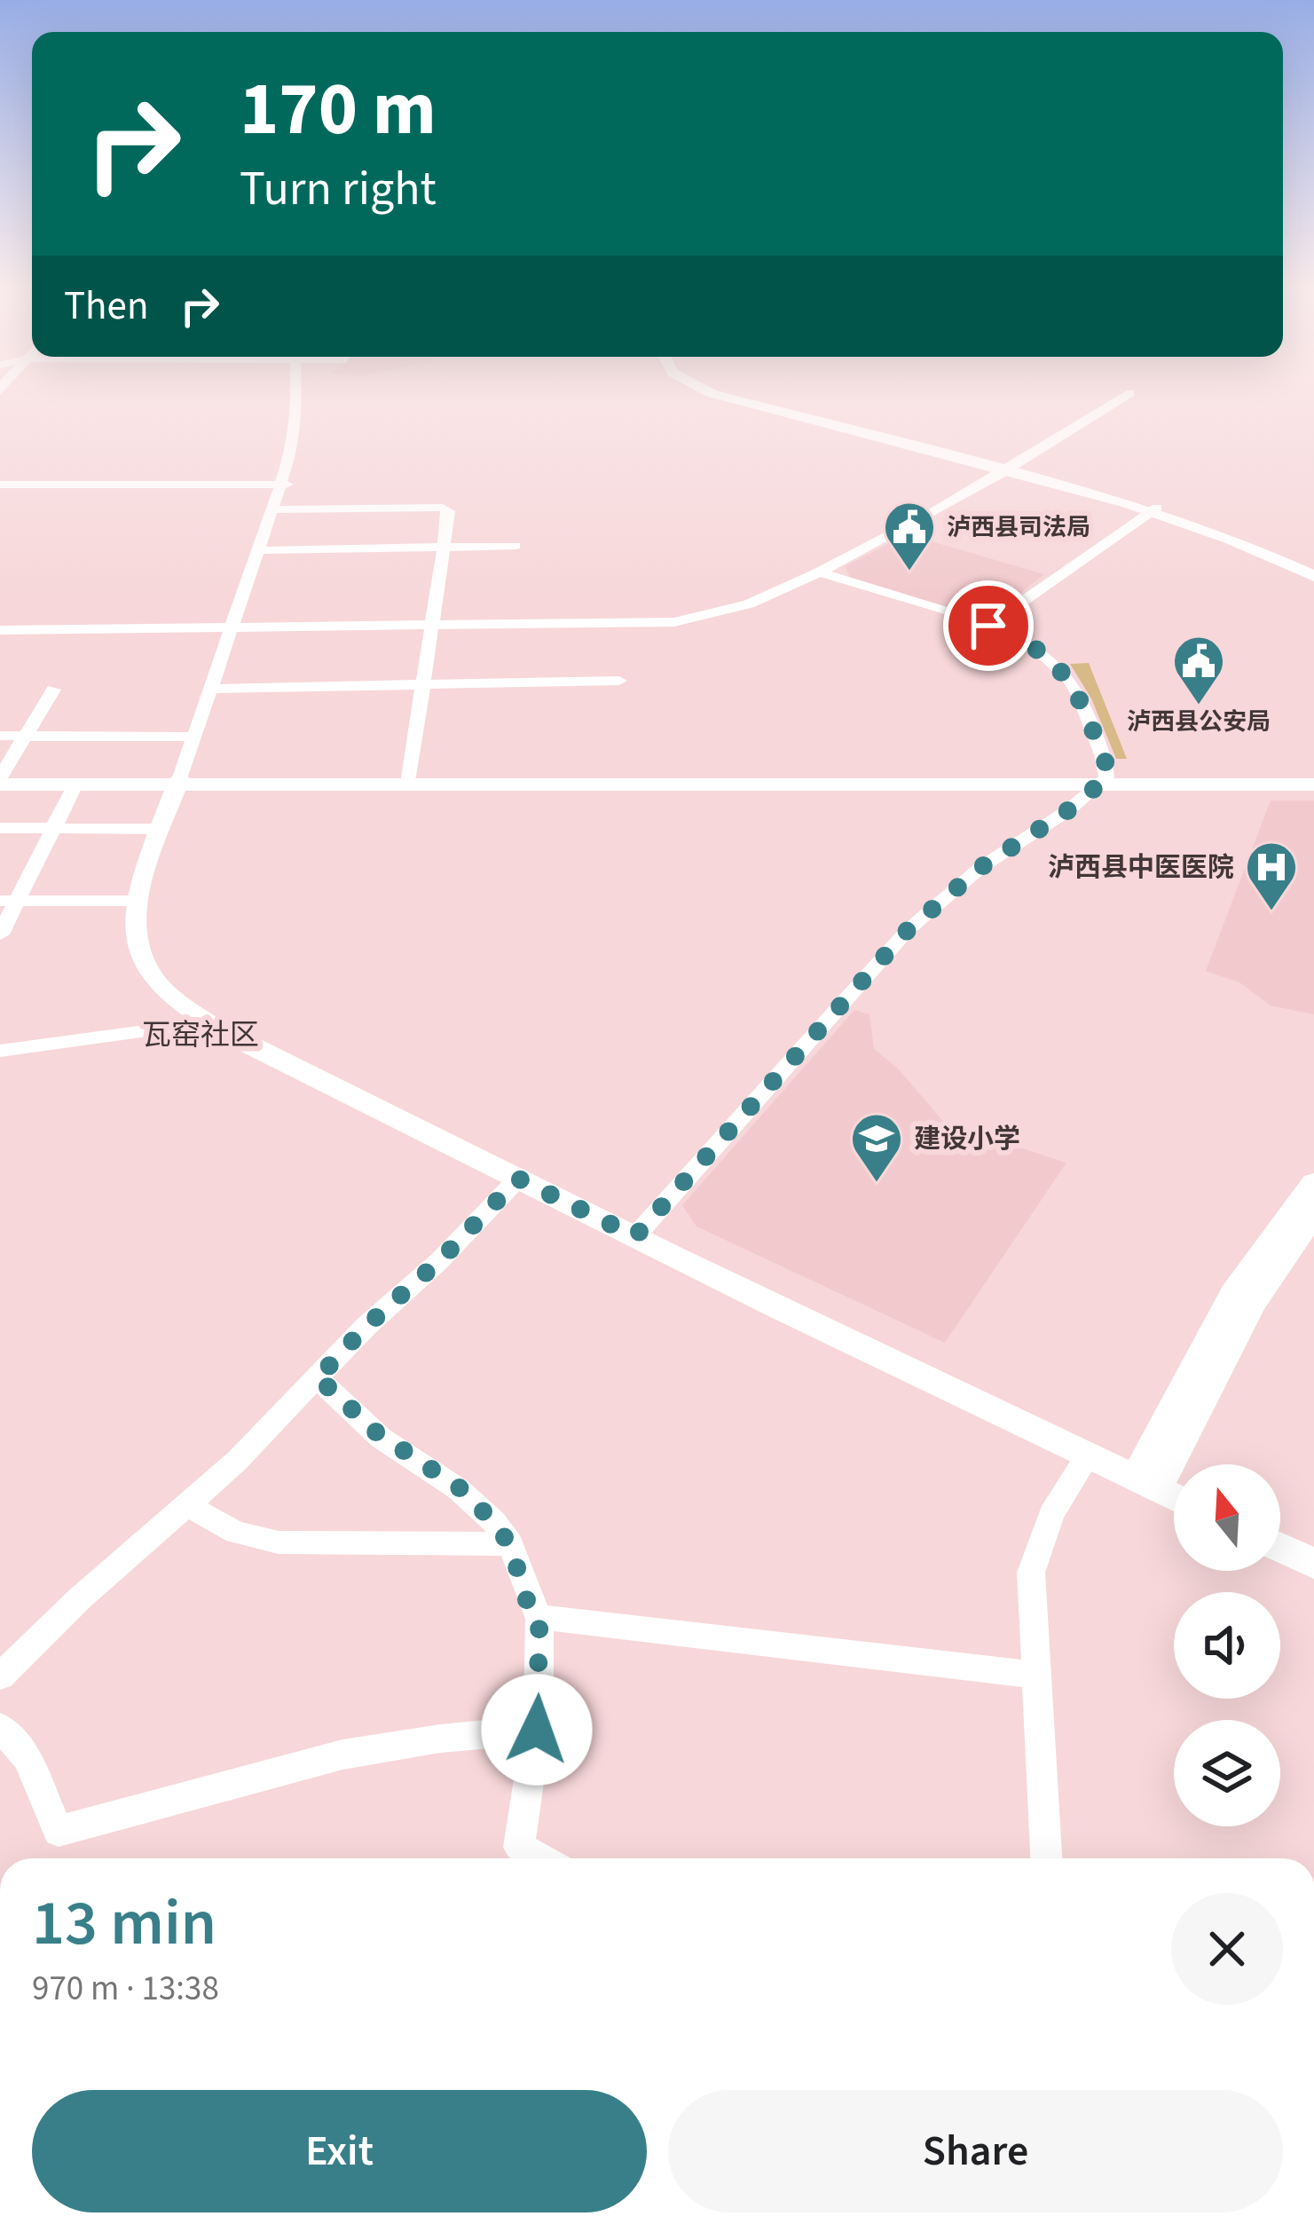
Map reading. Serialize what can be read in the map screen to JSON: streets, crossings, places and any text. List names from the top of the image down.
{
  "districts": ["瓦窑社区"],
  "places": {
    "public building": ["泸西县司法局", "泸西县公安局"],
    "hospital": ["泸西县中医医院"],
    "school or university": ["建设小学"]
  },
  "north": "top",
  "page": {
    "turn": ["170 m", "Turn right"],
    "then": "Then",
    "heading": ["13 min", "970 m · 13:38"],
    "buttons": ["Exit", "Share"]
  }
}
